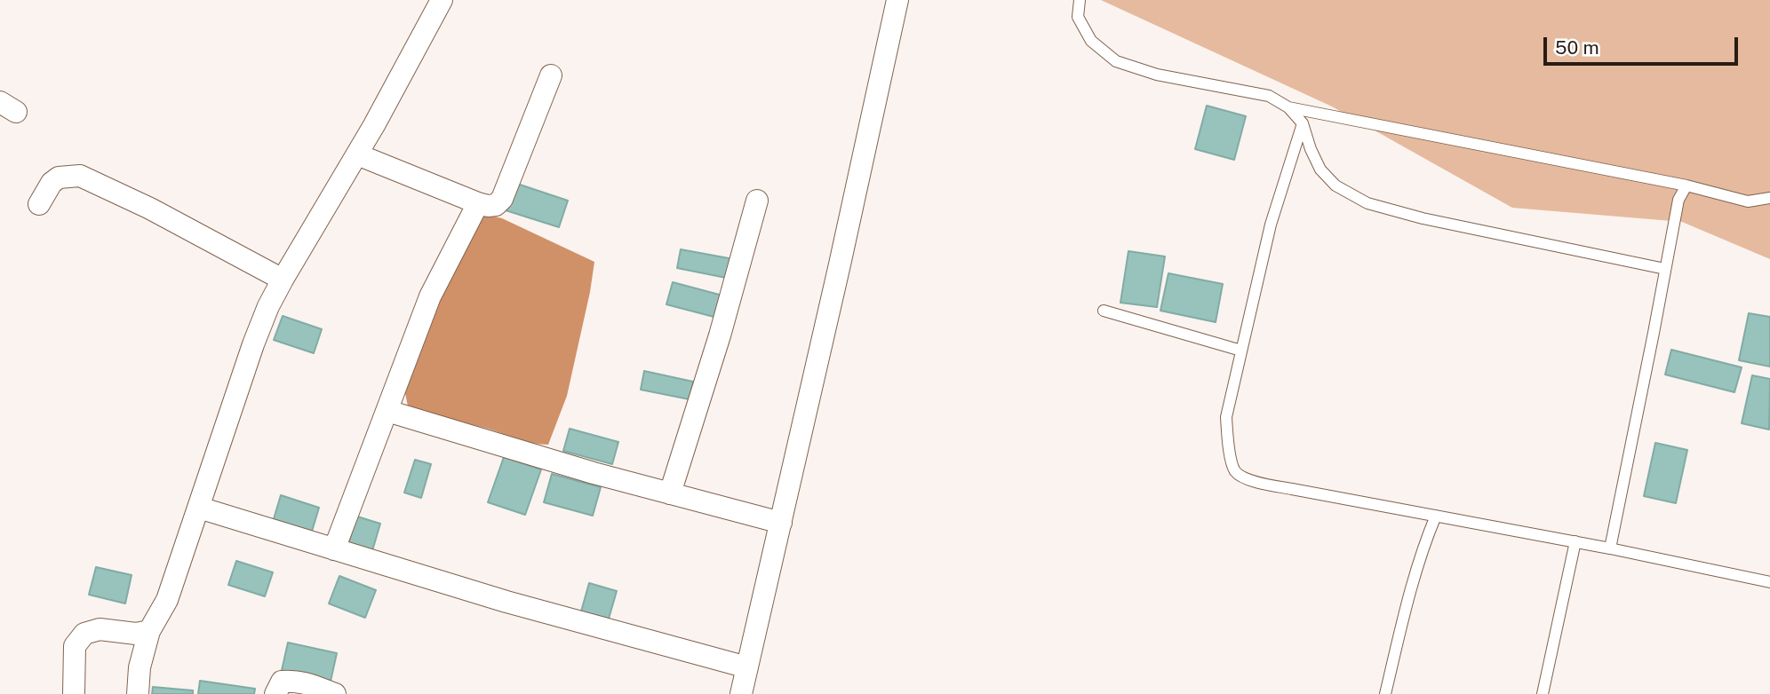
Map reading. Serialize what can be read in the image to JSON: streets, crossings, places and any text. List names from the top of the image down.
{
  "scale_bar": "50 m"
}
